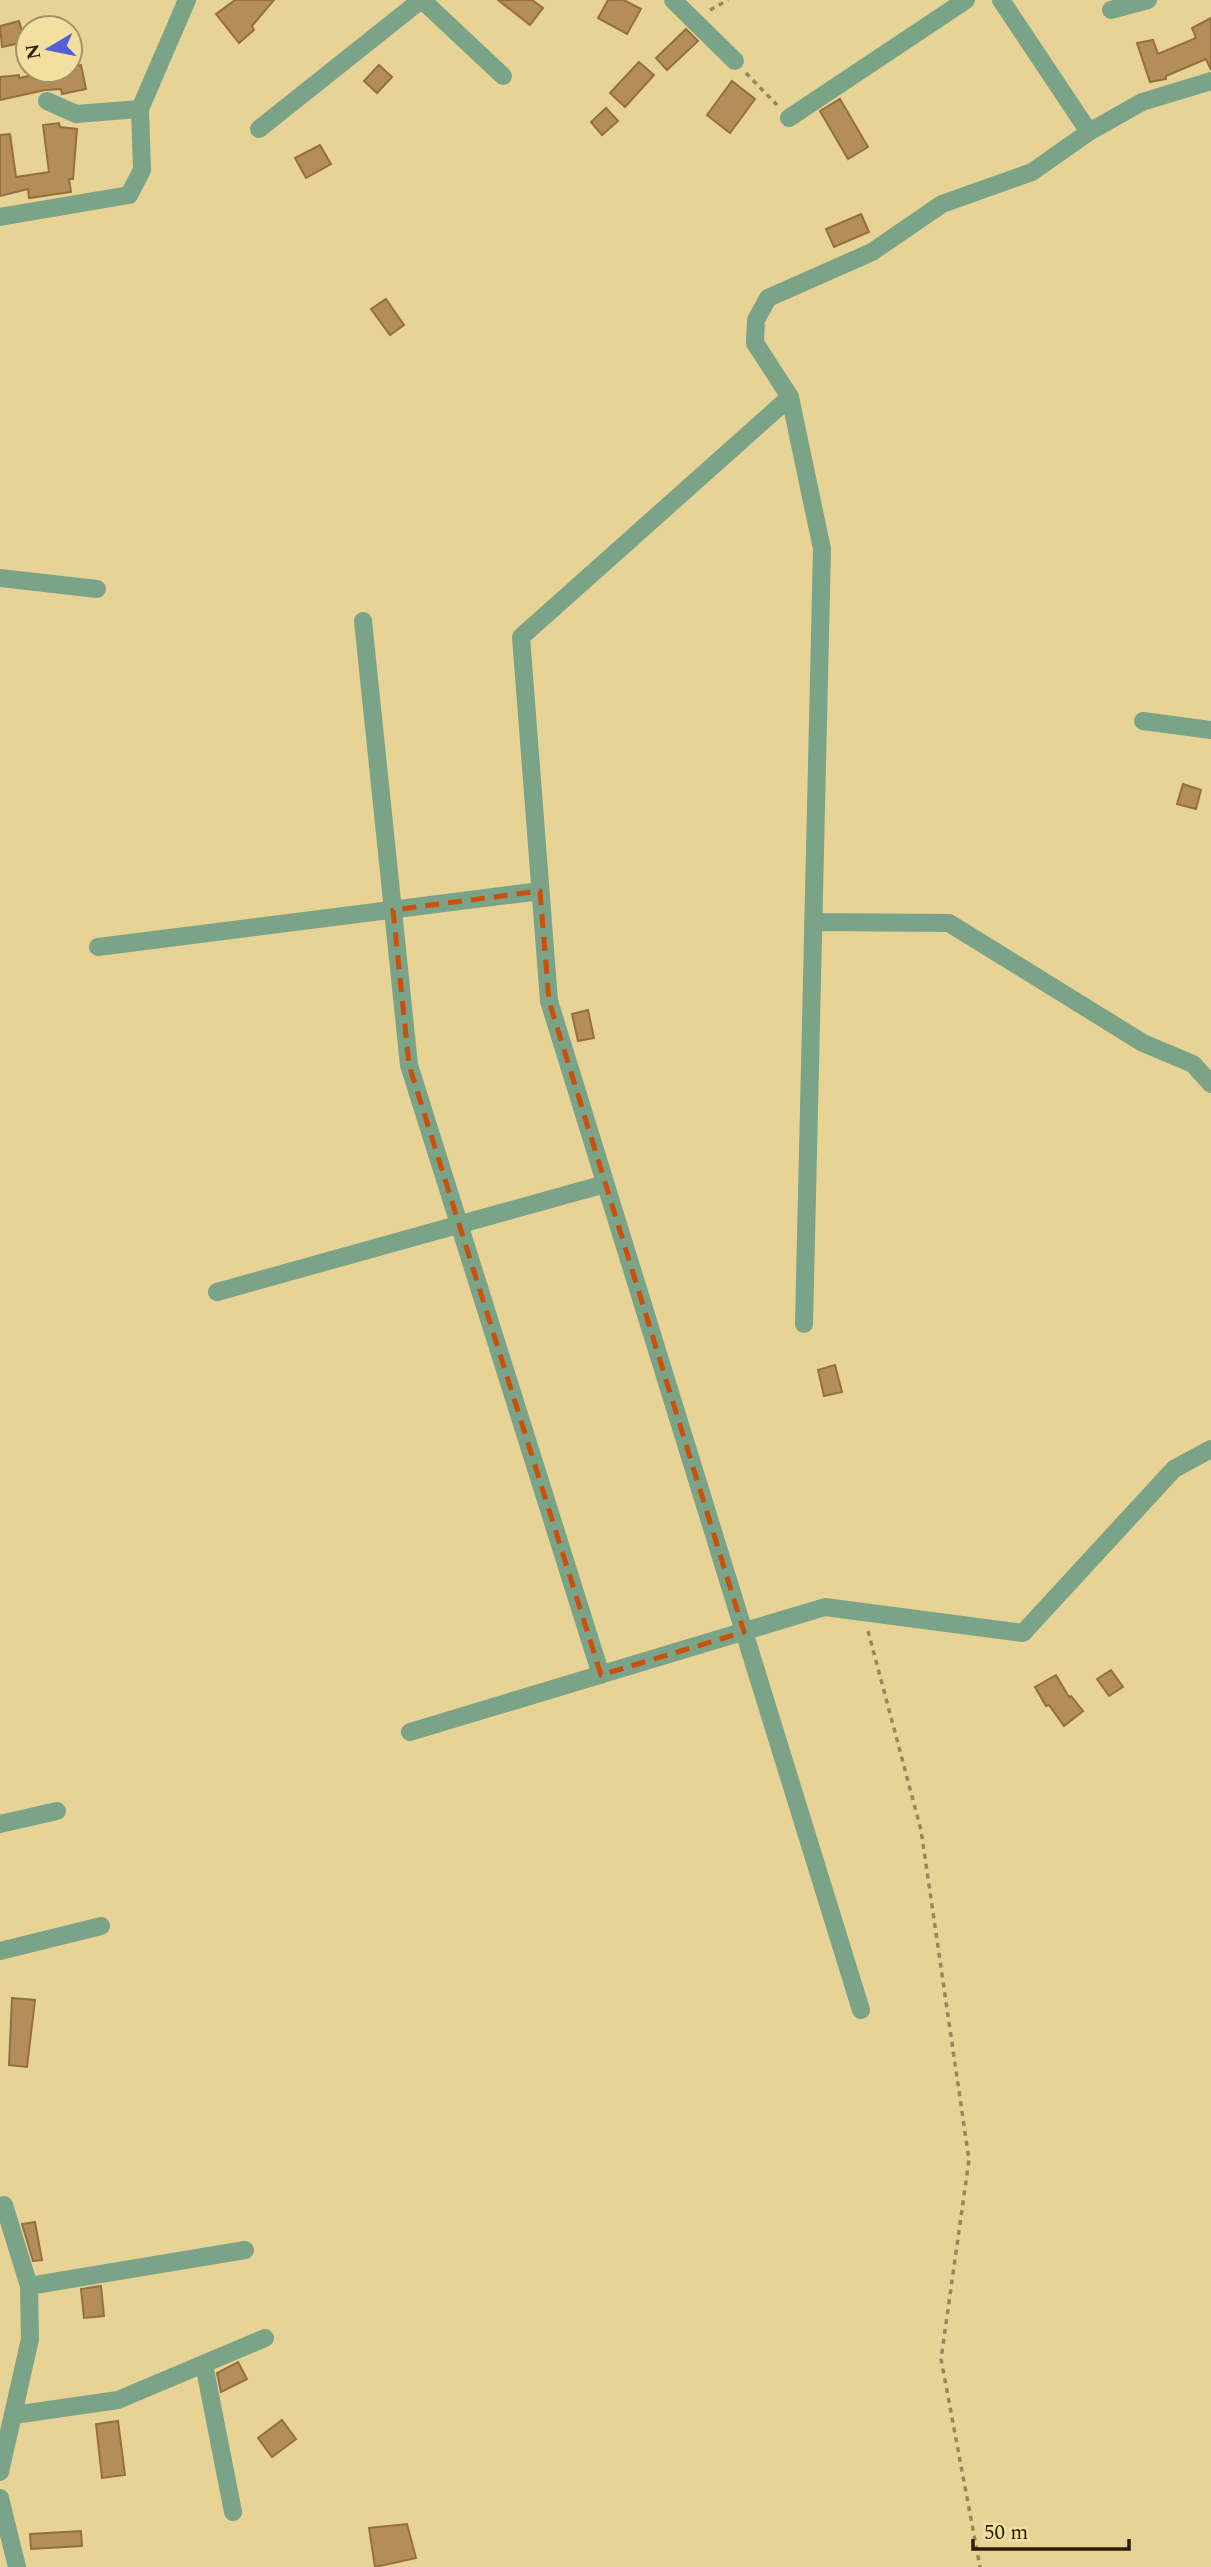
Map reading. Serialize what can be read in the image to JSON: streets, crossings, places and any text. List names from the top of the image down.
{
  "scale_bar": "50 m",
  "north": "left"
}
